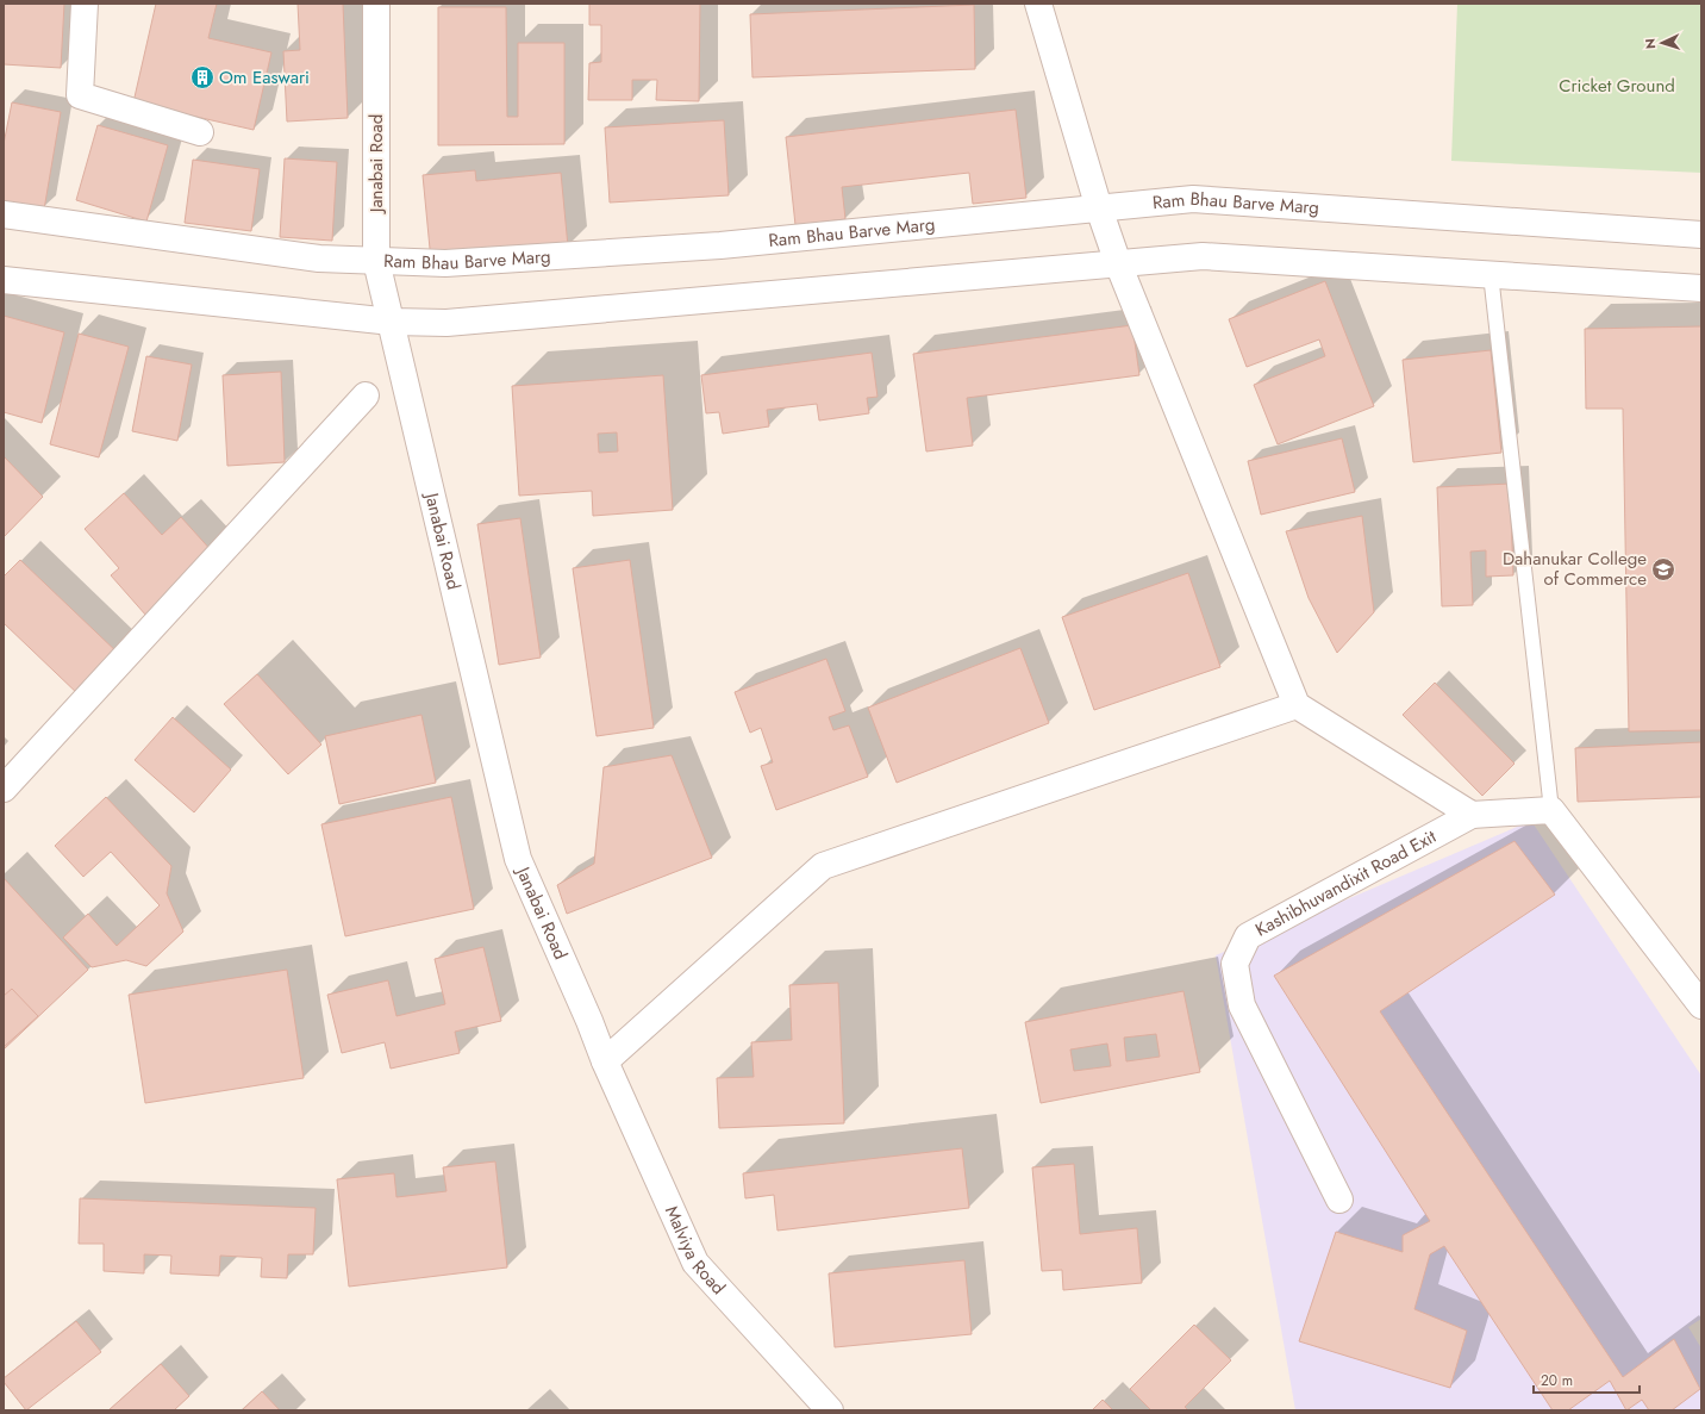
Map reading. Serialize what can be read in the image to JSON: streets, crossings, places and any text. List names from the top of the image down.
{
  "streets": {
    "street": [
      "Janabai Road",
      "Ram Bhau Barve Marg",
      "Kashibhuvandixit Road Exit",
      "Malviya Road"
    ]
  },
  "crossings": [
    ["Janabai Road", "Ram Bhau Barve Marg"],
    ["Janabai Road", "Malviya Road"]
  ],
  "parks": ["Cricket Ground"],
  "places": {
    "building": ["Om Easwari"],
    "school or university": ["Dahanukar College of Commerce"]
  },
  "scale_bar": "20 m",
  "north": "left"
}
